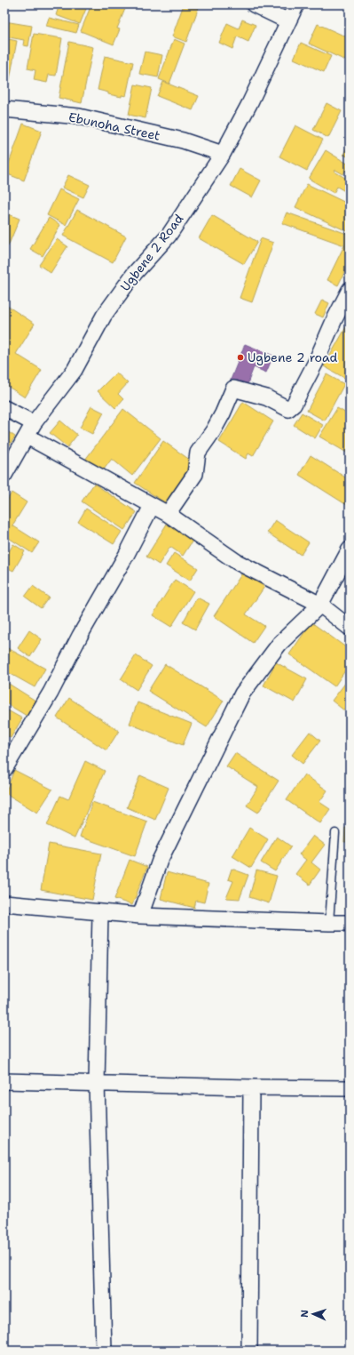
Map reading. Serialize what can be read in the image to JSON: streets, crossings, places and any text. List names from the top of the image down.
{
  "streets": {
    "street": ["Ebunoha Street", "Ugbene 2 Road"]
  },
  "crossings": [
    ["Ebunoha Street", "Ugbene 2 Road"]
  ],
  "places": ["Ugbene 2 road"],
  "north": "left"
}
